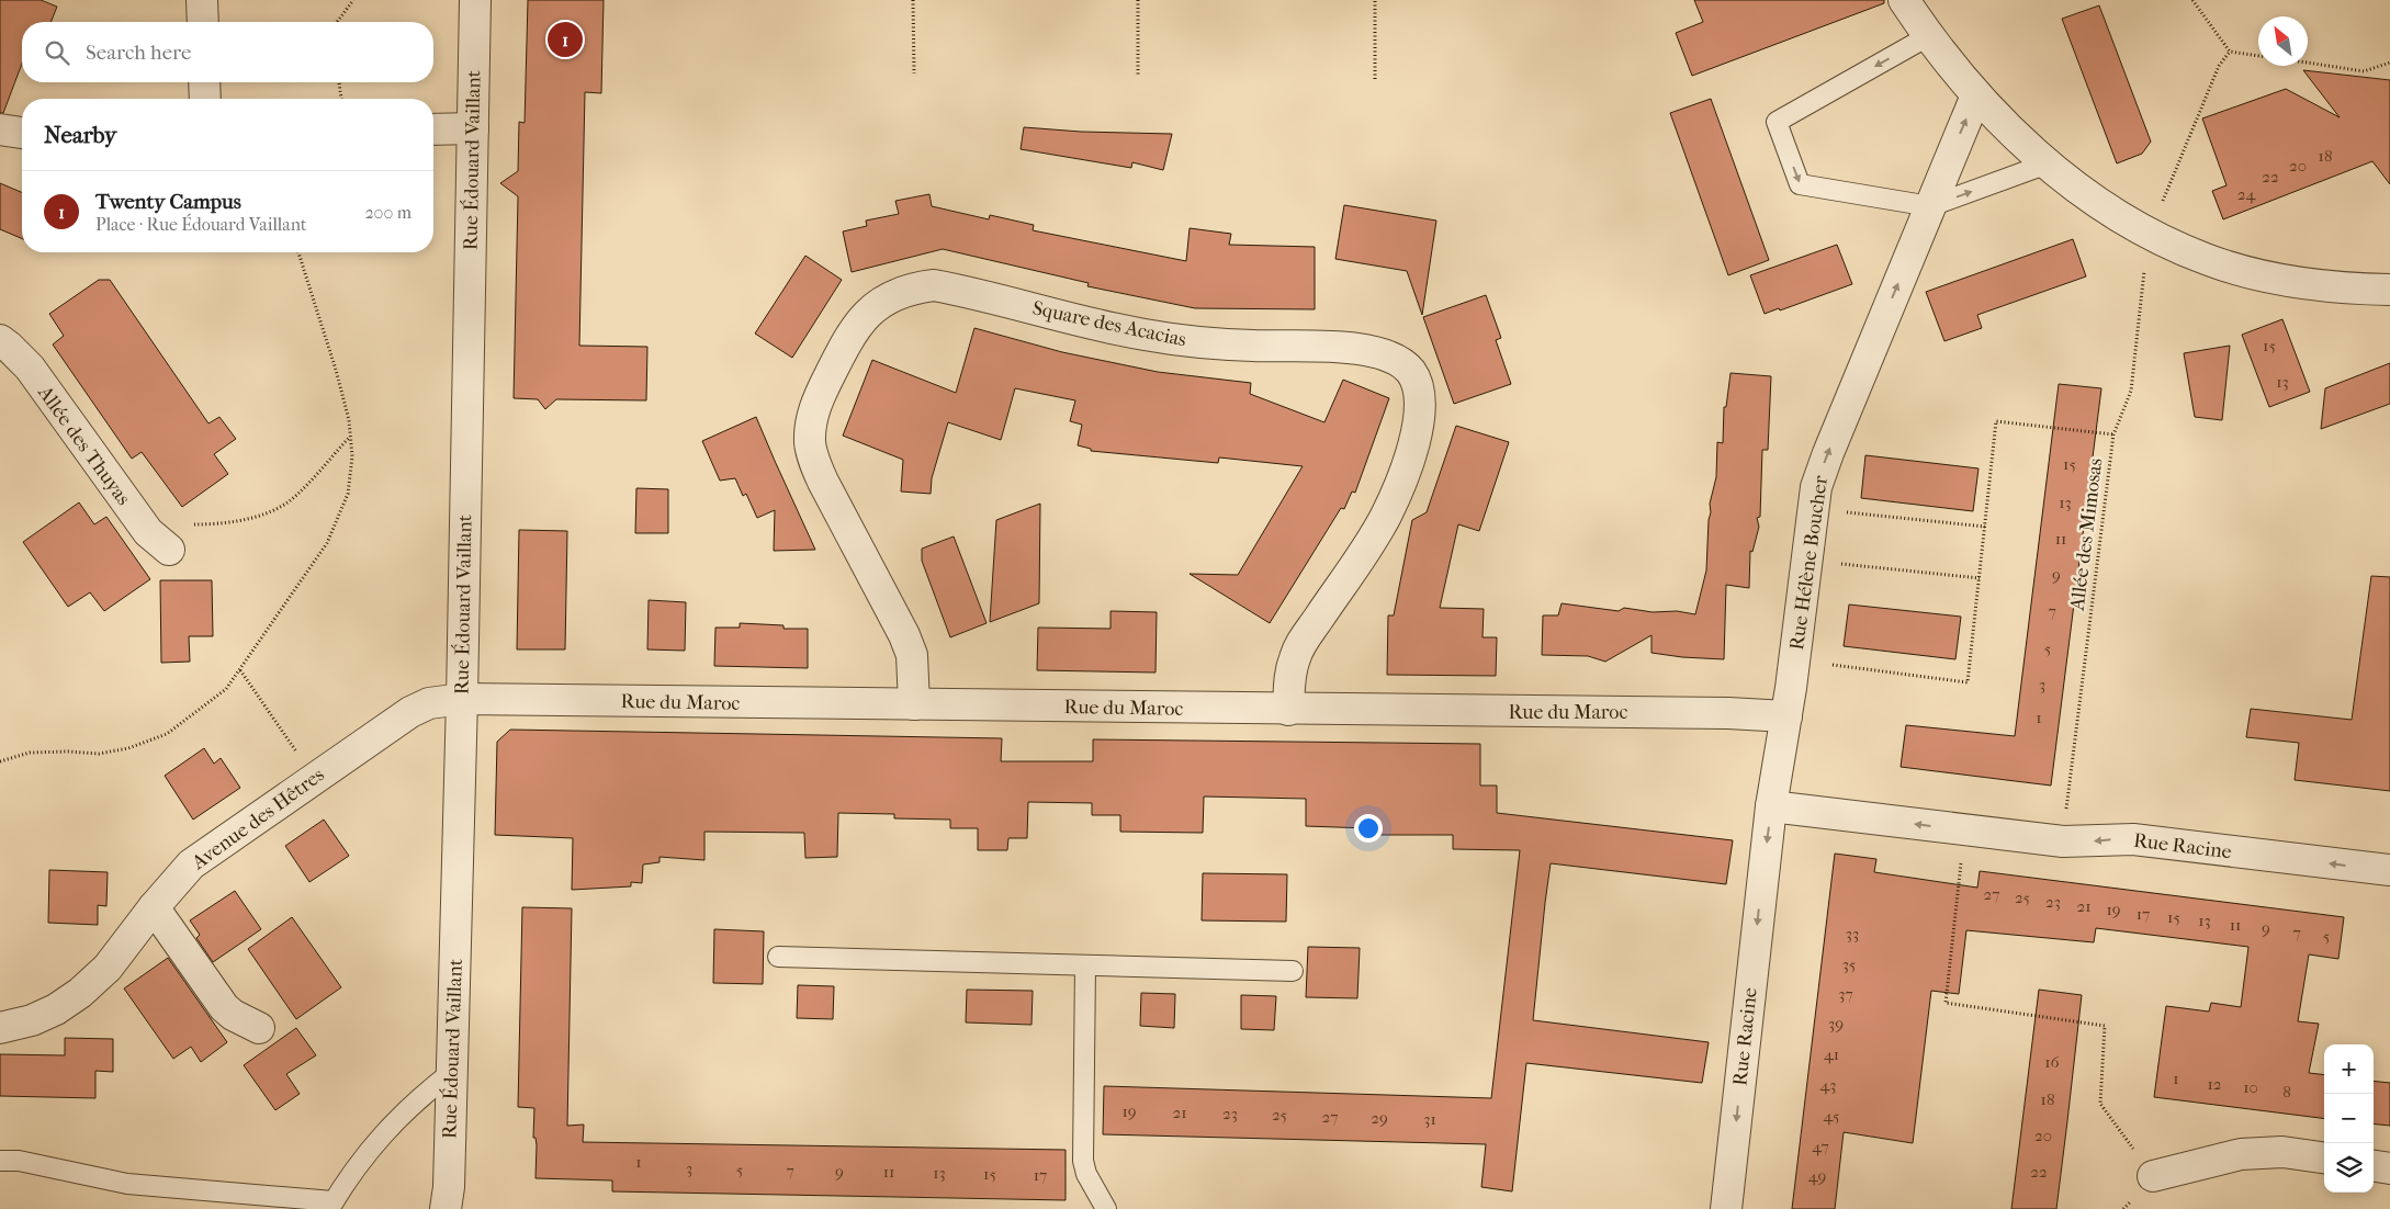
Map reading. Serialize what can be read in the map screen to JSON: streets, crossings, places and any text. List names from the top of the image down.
{
  "streets": {
    "street": [
      "Rue Édouard Vaillant",
      "Square des Acacias",
      "Allée des Thuyas",
      "Rue Hélène Boucher",
      "Rue du Maroc",
      "Avenue des Hêtres",
      "Rue Racine"
    ],
    "path": ["Allée des Mimosas"]
  },
  "crossings": [
    ["Rue Édouard Vaillant", "Rue du Maroc"],
    ["Rue Édouard Vaillant", "Avenue des Hêtres"],
    ["Square des Acacias", "Rue du Maroc"],
    ["Allée des Mimosas", "Rue Racine"],
    ["Rue Hélène Boucher", "Rue du Maroc"],
    ["Rue Hélène Boucher", "Rue Racine"],
    ["Rue du Maroc", "Avenue des Hêtres"]
  ],
  "one_way": ["Rue Hélène Boucher"],
  "house_numbers": [
    "18",
    "20",
    "22",
    "24",
    "15",
    "13",
    "15",
    "13",
    "11",
    "9",
    "7",
    "5",
    "3",
    "1",
    "27",
    "25",
    "23",
    "21",
    "19",
    "17",
    "15",
    "13",
    "11",
    "9",
    "7",
    "33",
    "5",
    "35",
    "37",
    "39",
    "41",
    "16",
    "1",
    "12",
    "43",
    "10",
    "8",
    "18",
    "19",
    "21",
    "23",
    "25",
    "45",
    "27",
    "29",
    "31",
    "20",
    "47",
    "1",
    "3",
    "5",
    "7",
    "9",
    "11",
    "22",
    "13",
    "15",
    "17",
    "49"
  ],
  "north": "top left",
  "page": {
    "pins": "1",
    "search": "Search here",
    "heading": "Nearby",
    "list": [
      {
        "mark": "1",
        "name": "Twenty Campus",
        "note": "Place · Rue Édouard Vaillant",
        "value": "200 m"
      }
    ],
    "map_buttons": ["+", "−"]
  }
}
